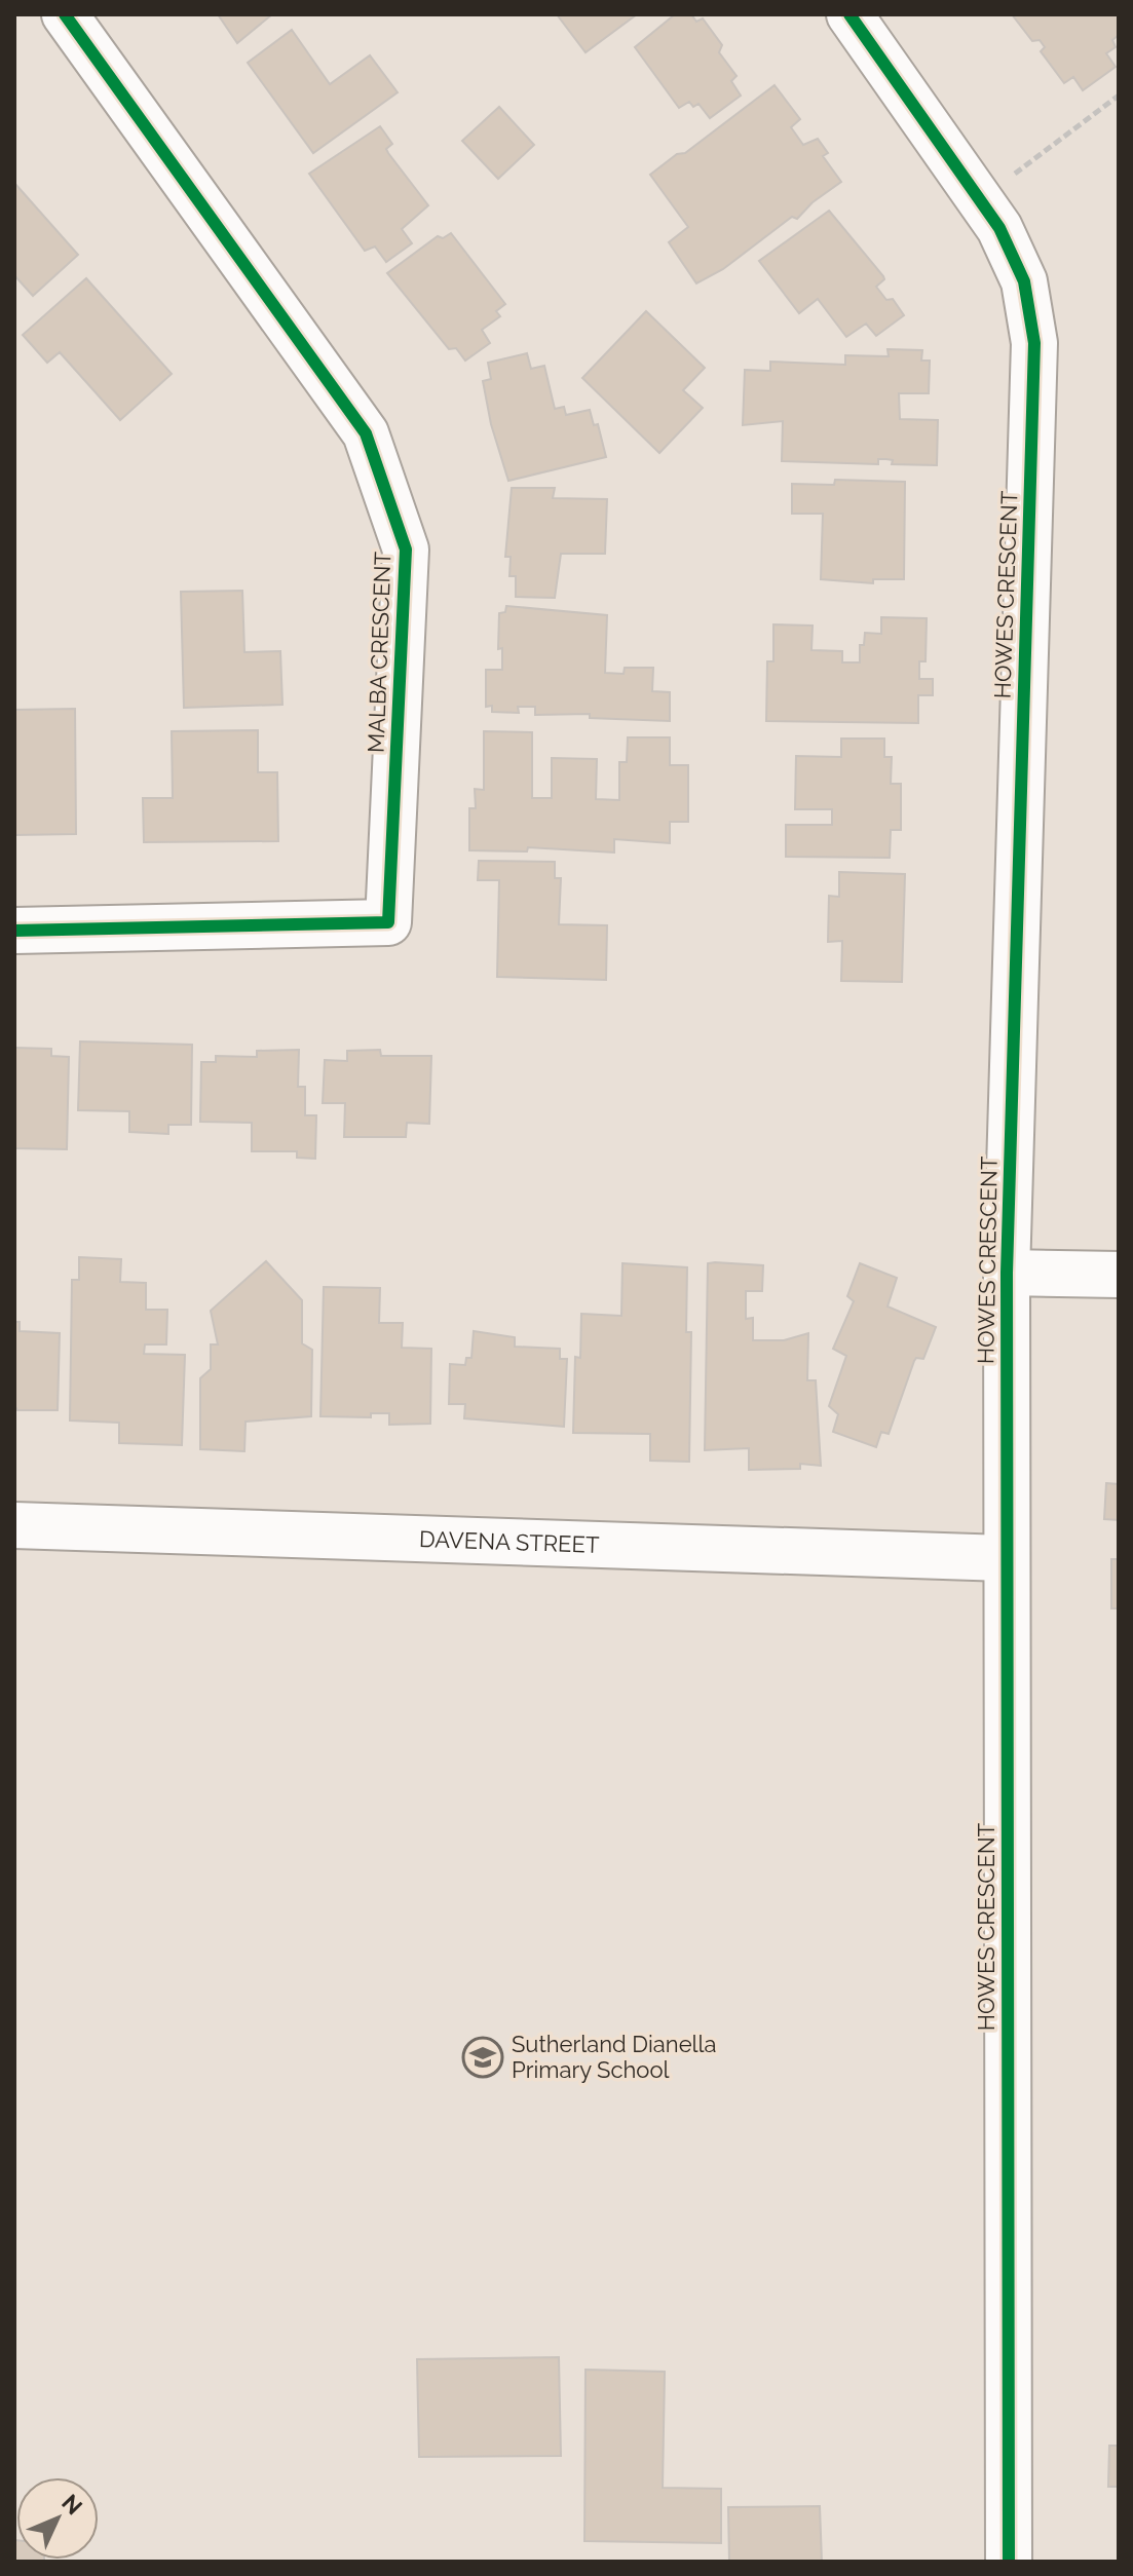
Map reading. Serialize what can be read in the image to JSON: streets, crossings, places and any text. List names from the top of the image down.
{
  "streets": {
    "street": ["HOWES CRESCENT", "MALBA CRESCENT", "DAVENA STREET"]
  },
  "crossings": [
    ["HOWES CRESCENT", "DAVENA STREET"]
  ],
  "places": {
    "school or university": ["Sutherland Dianella Primary School"]
  },
  "north": "top right"
}
